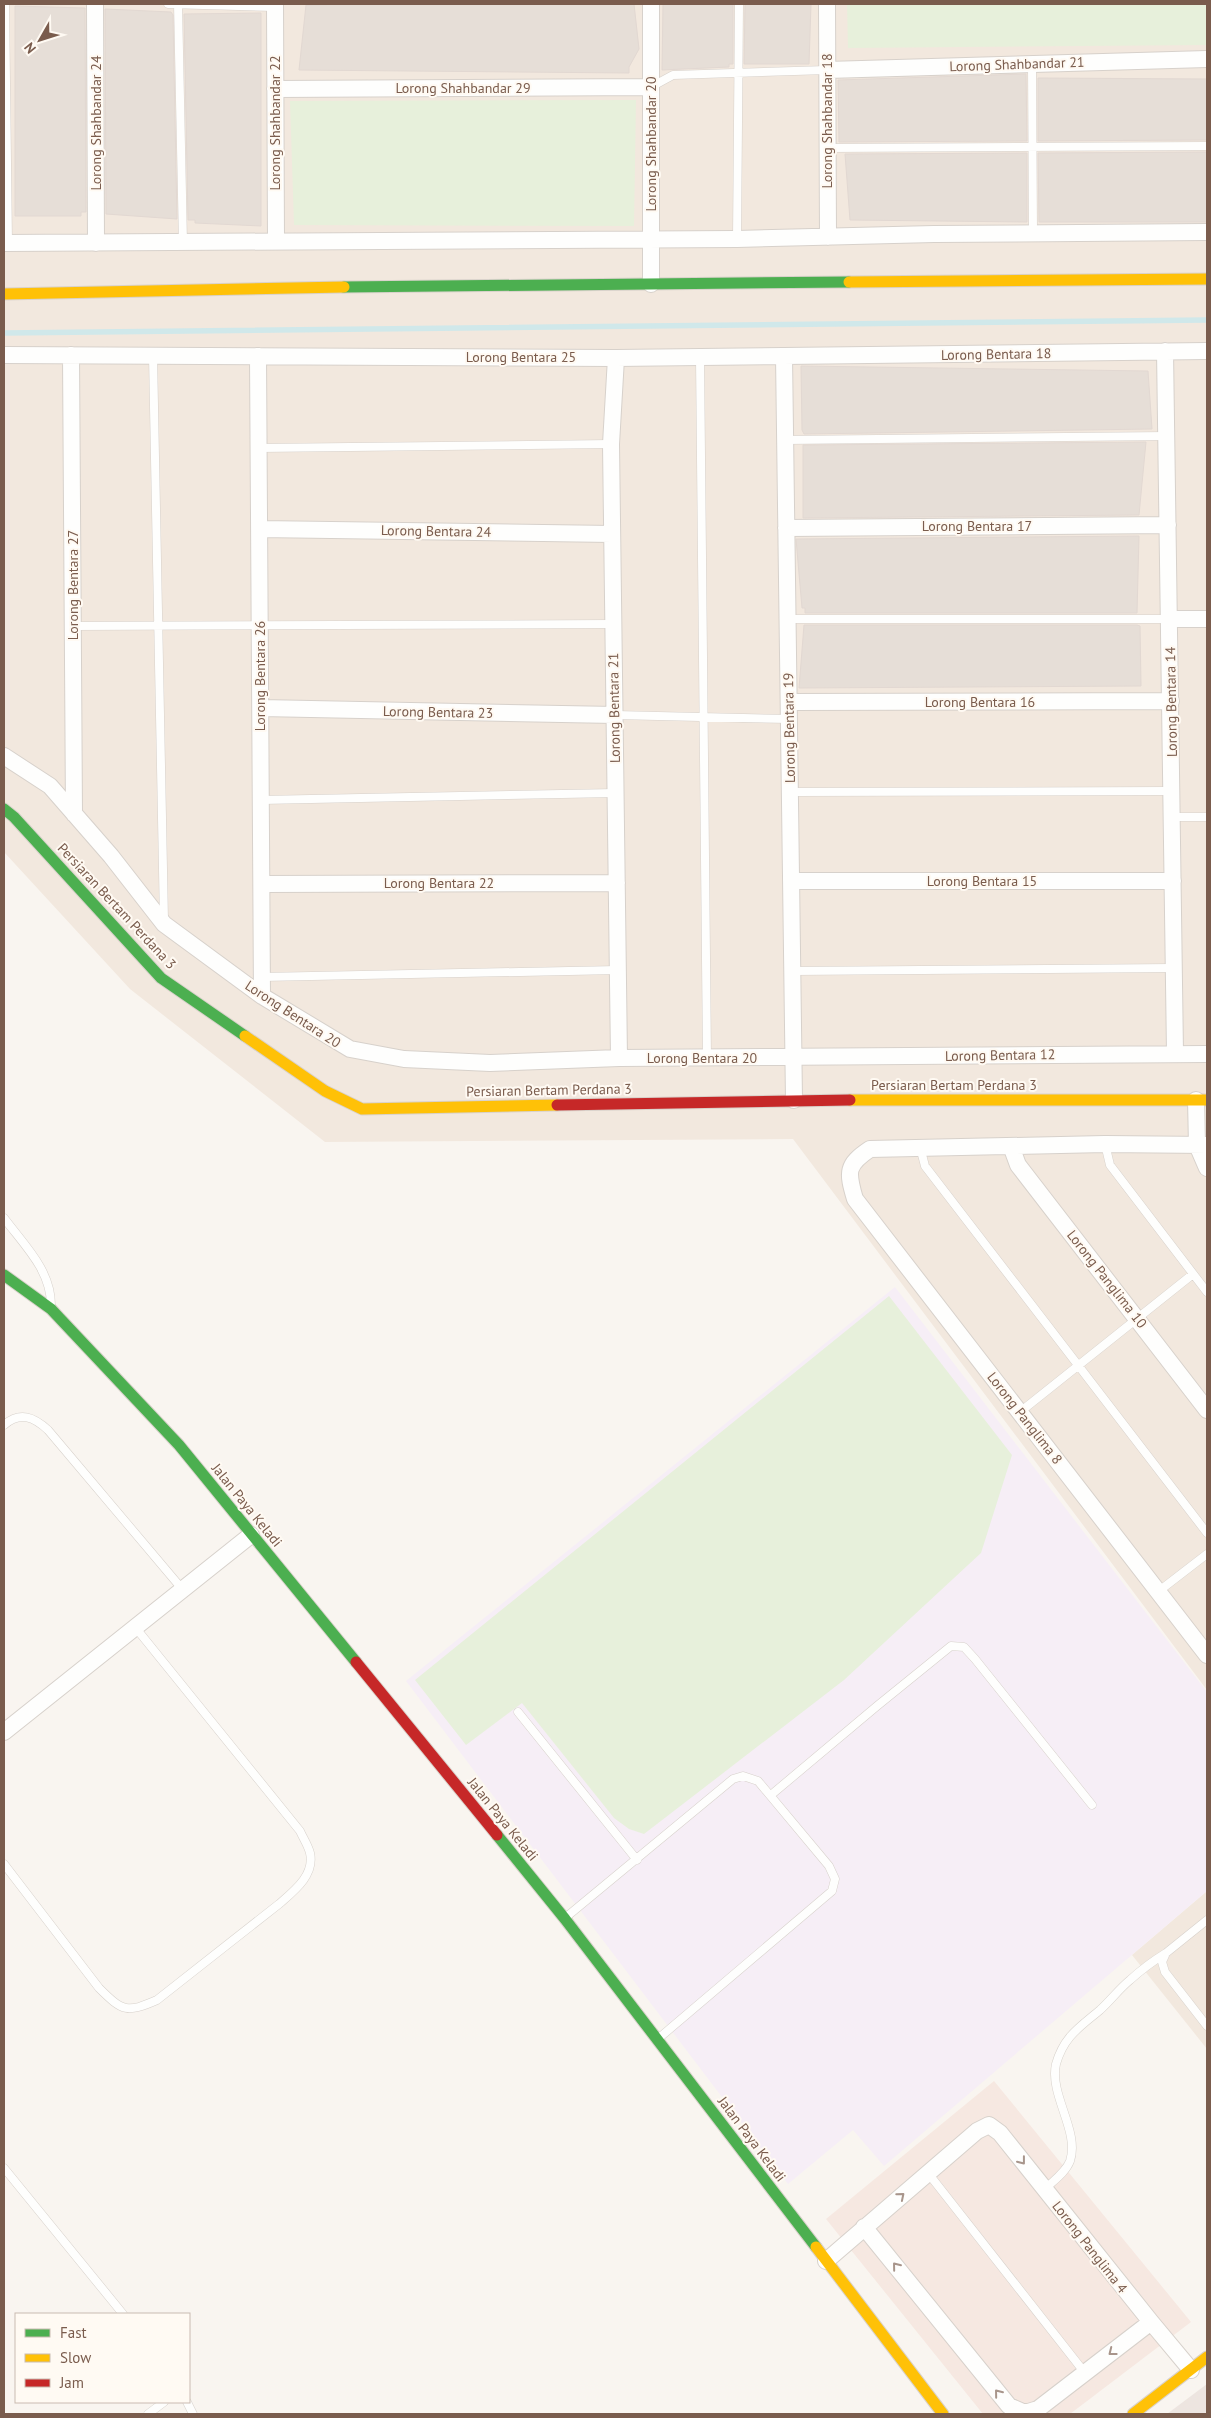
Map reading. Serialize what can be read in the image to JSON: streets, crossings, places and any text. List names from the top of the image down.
{
  "streets": {
    "street": [
      "Lorong Shahbandar 21",
      "Lorong Shahbandar 29",
      "Lorong Shahbandar 18",
      "Lorong Shahbandar 24",
      "Lorong Shahbandar 22",
      "Lorong Shahbandar 20",
      "Lorong Bentara 18",
      "Lorong Bentara 25",
      "Lorong Bentara 17",
      "Lorong Bentara 24",
      "Lorong Bentara 27",
      "Lorong Bentara 26",
      "Lorong Bentara 16",
      "Lorong Bentara 14",
      "Lorong Bentara 21",
      "Lorong Bentara 23",
      "Lorong Bentara 19",
      "Lorong Bentara 15",
      "Lorong Bentara 22",
      "Persiaran Bertam Perdana 3",
      "Lorong Bentara 20",
      "Lorong Bentara 12",
      "Lorong Panglima 10",
      "Lorong Panglima 8",
      "Jalan Paya Keladi",
      "Lorong Panglima 4"
    ]
  },
  "crossings": [
    ["Lorong Shahbandar 21", "Lorong Shahbandar 18"],
    ["Lorong Shahbandar 29", "Lorong Shahbandar 22"],
    ["Lorong Shahbandar 29", "Lorong Shahbandar 20"],
    ["Lorong Bentara 18", "Lorong Bentara 25"],
    ["Lorong Bentara 18", "Lorong Bentara 14"],
    ["Lorong Bentara 18", "Lorong Bentara 19"],
    ["Lorong Bentara 25", "Lorong Bentara 27"],
    ["Lorong Bentara 25", "Lorong Bentara 26"],
    ["Lorong Bentara 25", "Lorong Bentara 21"],
    ["Lorong Bentara 25", "Lorong Bentara 19"],
    ["Lorong Bentara 17", "Lorong Bentara 14"],
    ["Lorong Bentara 17", "Lorong Bentara 19"],
    ["Lorong Bentara 24", "Lorong Bentara 26"],
    ["Lorong Bentara 24", "Lorong Bentara 21"],
    ["Lorong Bentara 27", "Lorong Bentara 20"],
    ["Lorong Bentara 26", "Lorong Bentara 23"],
    ["Lorong Bentara 26", "Lorong Bentara 22"],
    ["Lorong Bentara 26", "Lorong Bentara 20"],
    ["Lorong Bentara 16", "Lorong Bentara 14"],
    ["Lorong Bentara 16", "Lorong Bentara 19"],
    ["Lorong Bentara 14", "Lorong Bentara 15"],
    ["Lorong Bentara 14", "Lorong Bentara 12"],
    ["Lorong Bentara 21", "Lorong Bentara 23"],
    ["Lorong Bentara 21", "Lorong Bentara 22"],
    ["Lorong Bentara 21", "Lorong Bentara 20"],
    ["Lorong Bentara 19", "Lorong Bentara 15"],
    ["Lorong Bentara 19", "Persiaran Bertam Perdana 3"],
    ["Lorong Bentara 19", "Lorong Bentara 20"],
    ["Lorong Bentara 19", "Lorong Bentara 12"],
    ["Lorong Bentara 20", "Lorong Bentara 12"]
  ],
  "legend": ["Fast", "Slow", "Jam"],
  "north": "bottom left"
}
